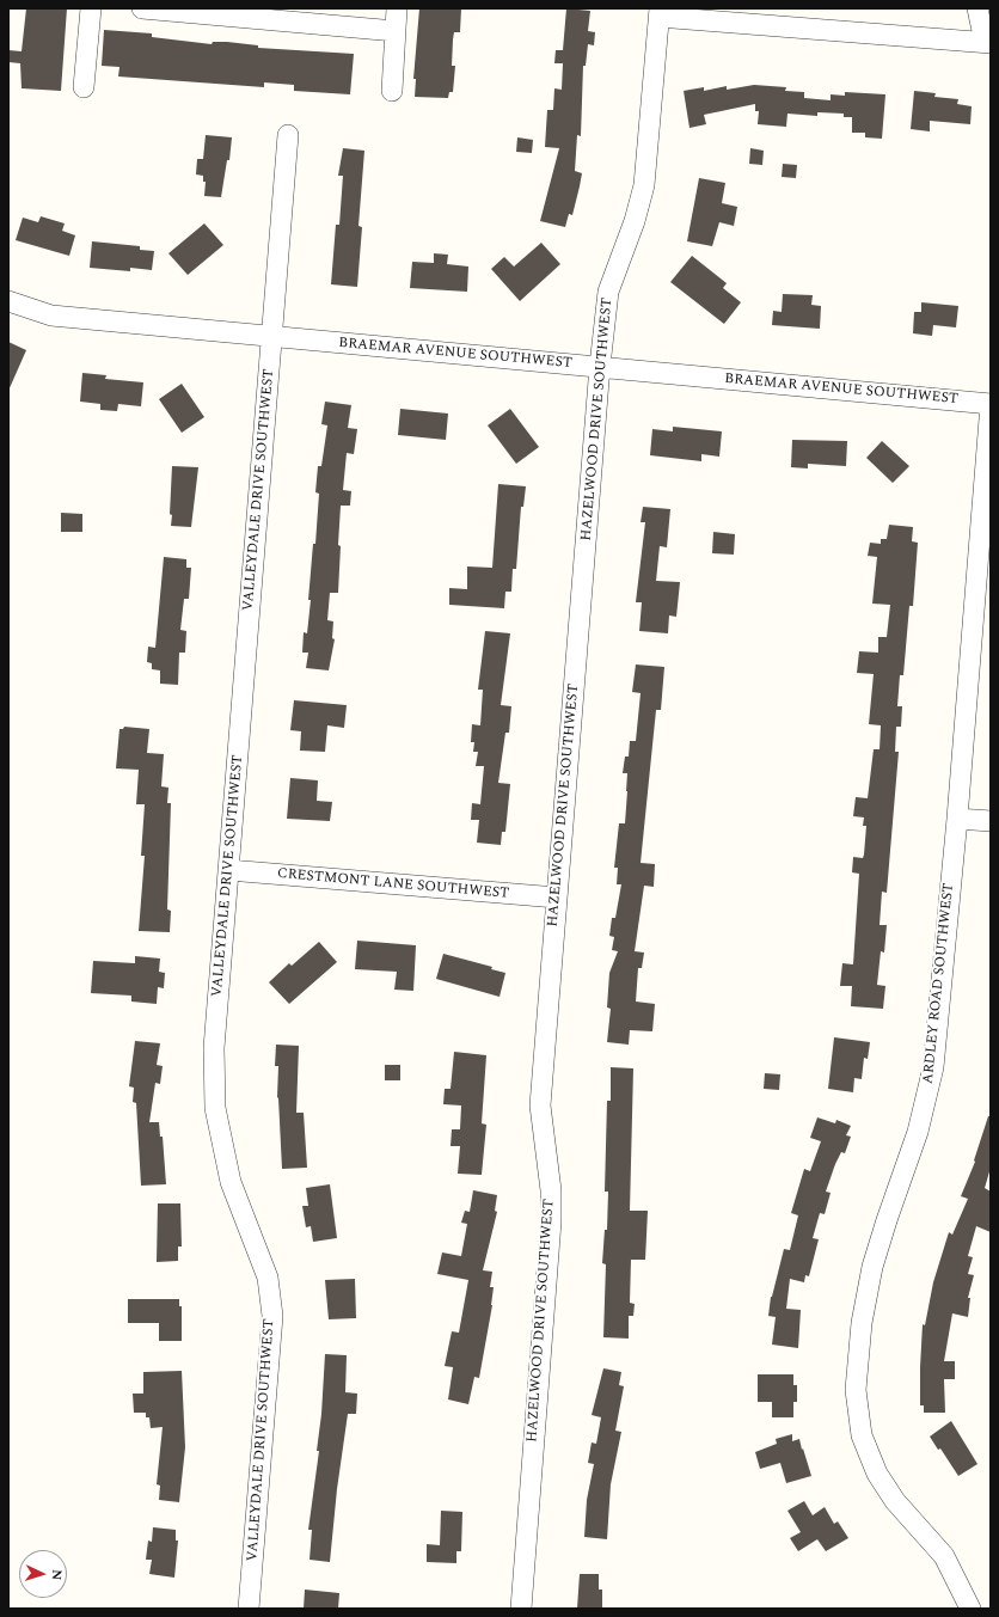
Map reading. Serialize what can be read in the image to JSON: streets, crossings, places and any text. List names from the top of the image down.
{
  "streets": {
    "street": [
      "BRAEMAR AVENUE SOUTHWEST",
      "HAZELWOOD DRIVE SOUTHWEST",
      "VALLEYDALE DRIVE SOUTHWEST",
      "CRESTMONT LANE SOUTHWEST",
      "ARDLEY ROAD SOUTHWEST"
    ]
  },
  "crossings": [
    ["BRAEMAR AVENUE SOUTHWEST", "HAZELWOOD DRIVE SOUTHWEST"],
    ["BRAEMAR AVENUE SOUTHWEST", "VALLEYDALE DRIVE SOUTHWEST"],
    ["BRAEMAR AVENUE SOUTHWEST", "ARDLEY ROAD SOUTHWEST"],
    ["HAZELWOOD DRIVE SOUTHWEST", "CRESTMONT LANE SOUTHWEST"],
    ["VALLEYDALE DRIVE SOUTHWEST", "CRESTMONT LANE SOUTHWEST"]
  ],
  "north": "right"
}
